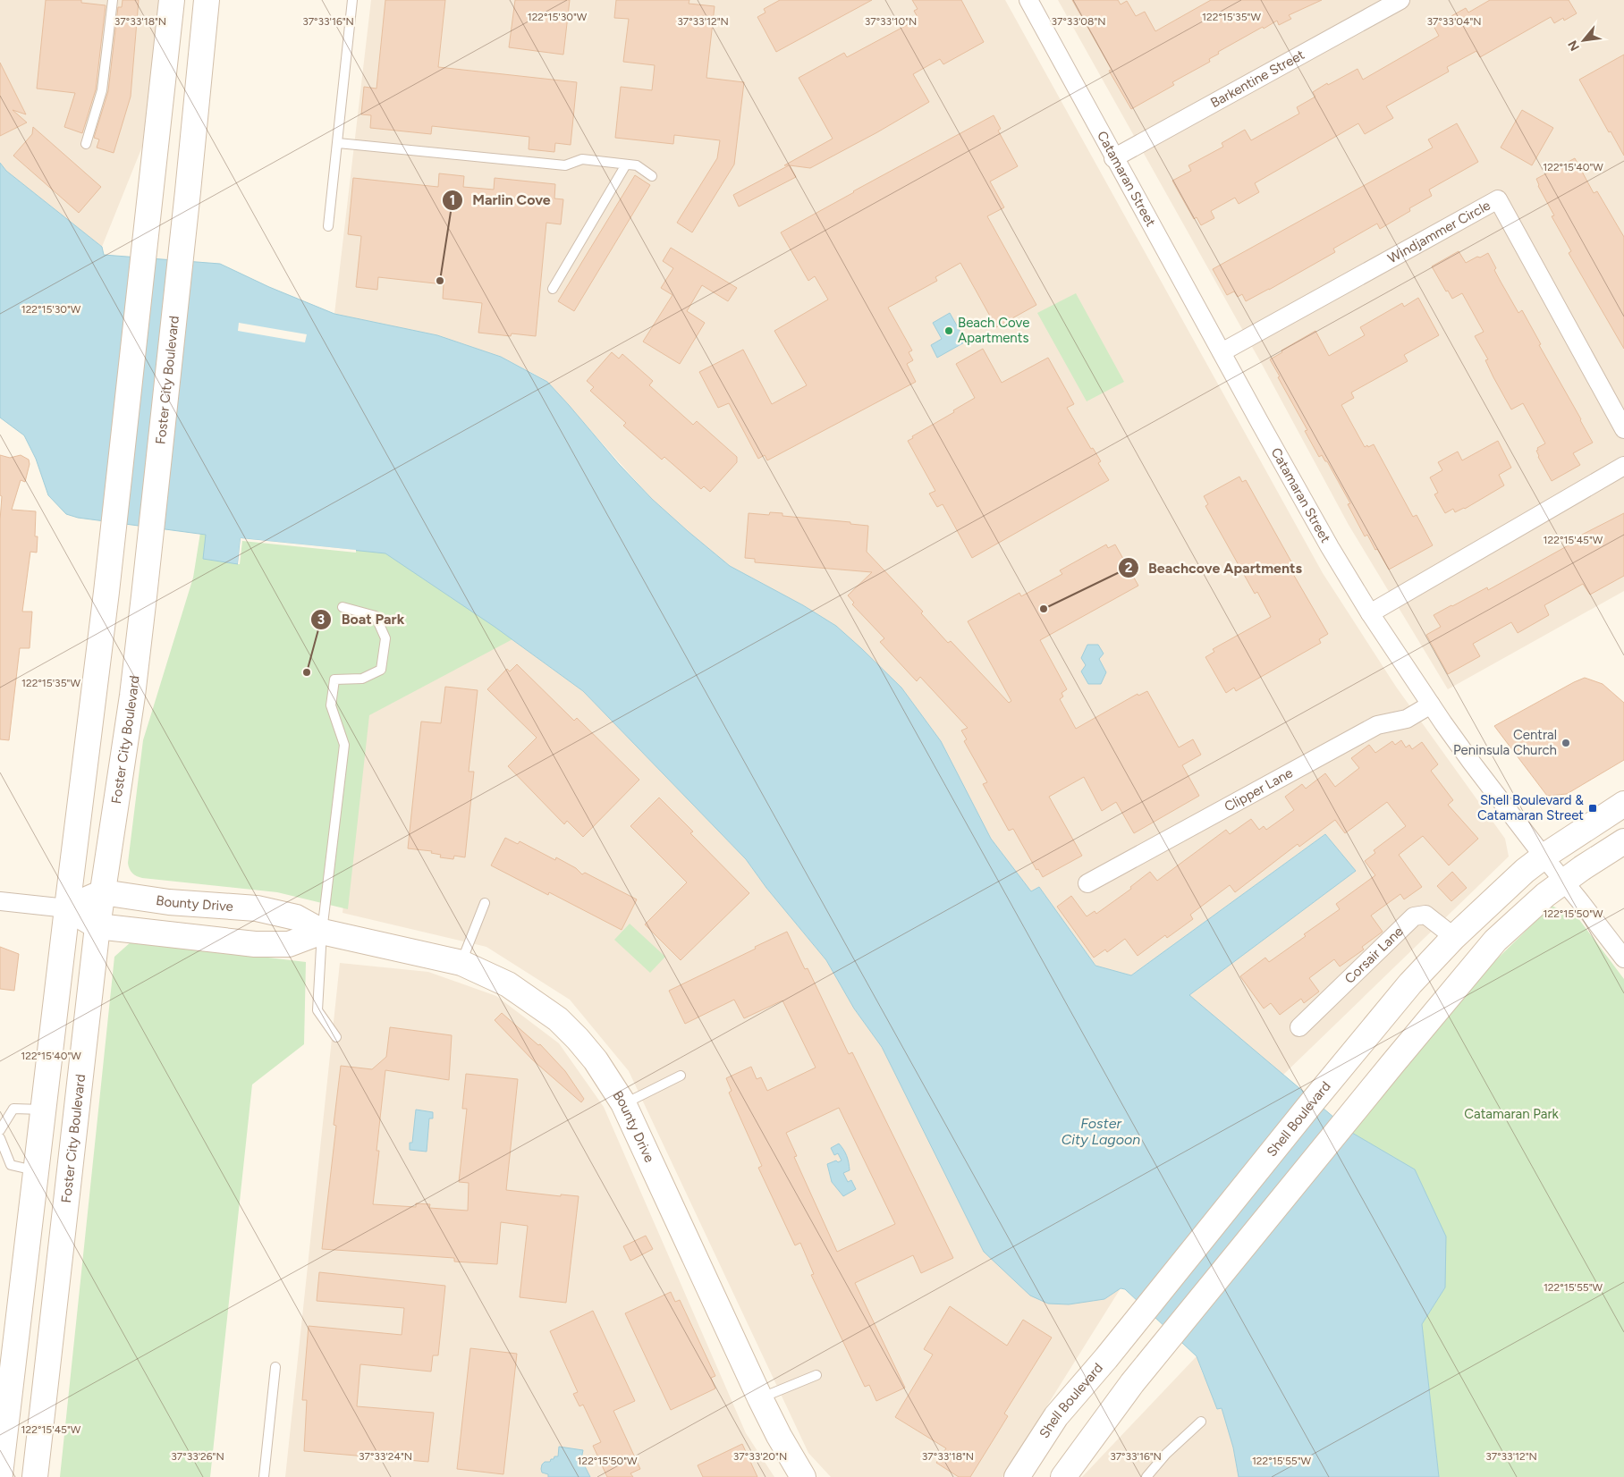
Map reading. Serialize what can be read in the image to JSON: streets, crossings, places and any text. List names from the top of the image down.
{
  "streets": {
    "main road": ["Foster City Boulevard", "Bounty Drive", "Shell Boulevard"],
    "street": [
      "Barkentine Street",
      "Catamaran Street",
      "Windjammer Circle",
      "Clipper Lane",
      "Corsair Lane"
    ]
  },
  "crossings": [
    ["Barkentine Street", "Catamaran Street"],
    ["Catamaran Street", "Windjammer Circle"],
    ["Catamaran Street", "Clipper Lane"],
    ["Catamaran Street", "Shell Boulevard"],
    ["Foster City Boulevard", "Bounty Drive"],
    ["Corsair Lane", "Shell Boulevard"]
  ],
  "water": ["Foster City Lagoon"],
  "parks": ["Catamaran Park"],
  "places": {
    "other": [
      "Marlin Cove",
      "Beach Cove Apartments",
      "Beachcove Apartments",
      "Boat Park",
      "Central Peninsula Church"
    ],
    "transit": ["Shell Boulevard & Catamaran Street"]
  },
  "north": "bottom left",
  "coordinates": [
    "122°15'30\"W",
    "122°15'35\"W",
    "37°33'18\"N",
    "37°33'16\"N",
    "37°33'12\"N",
    "37°33'10\"N",
    "37°33'08\"N",
    "37°33'04\"N",
    "122°15'40\"W",
    "122°15'45\"W",
    "122°15'50\"W",
    "122°15'55\"W",
    "37°33'26\"N",
    "37°33'24\"N",
    "37°33'20\"N"
  ]
}
